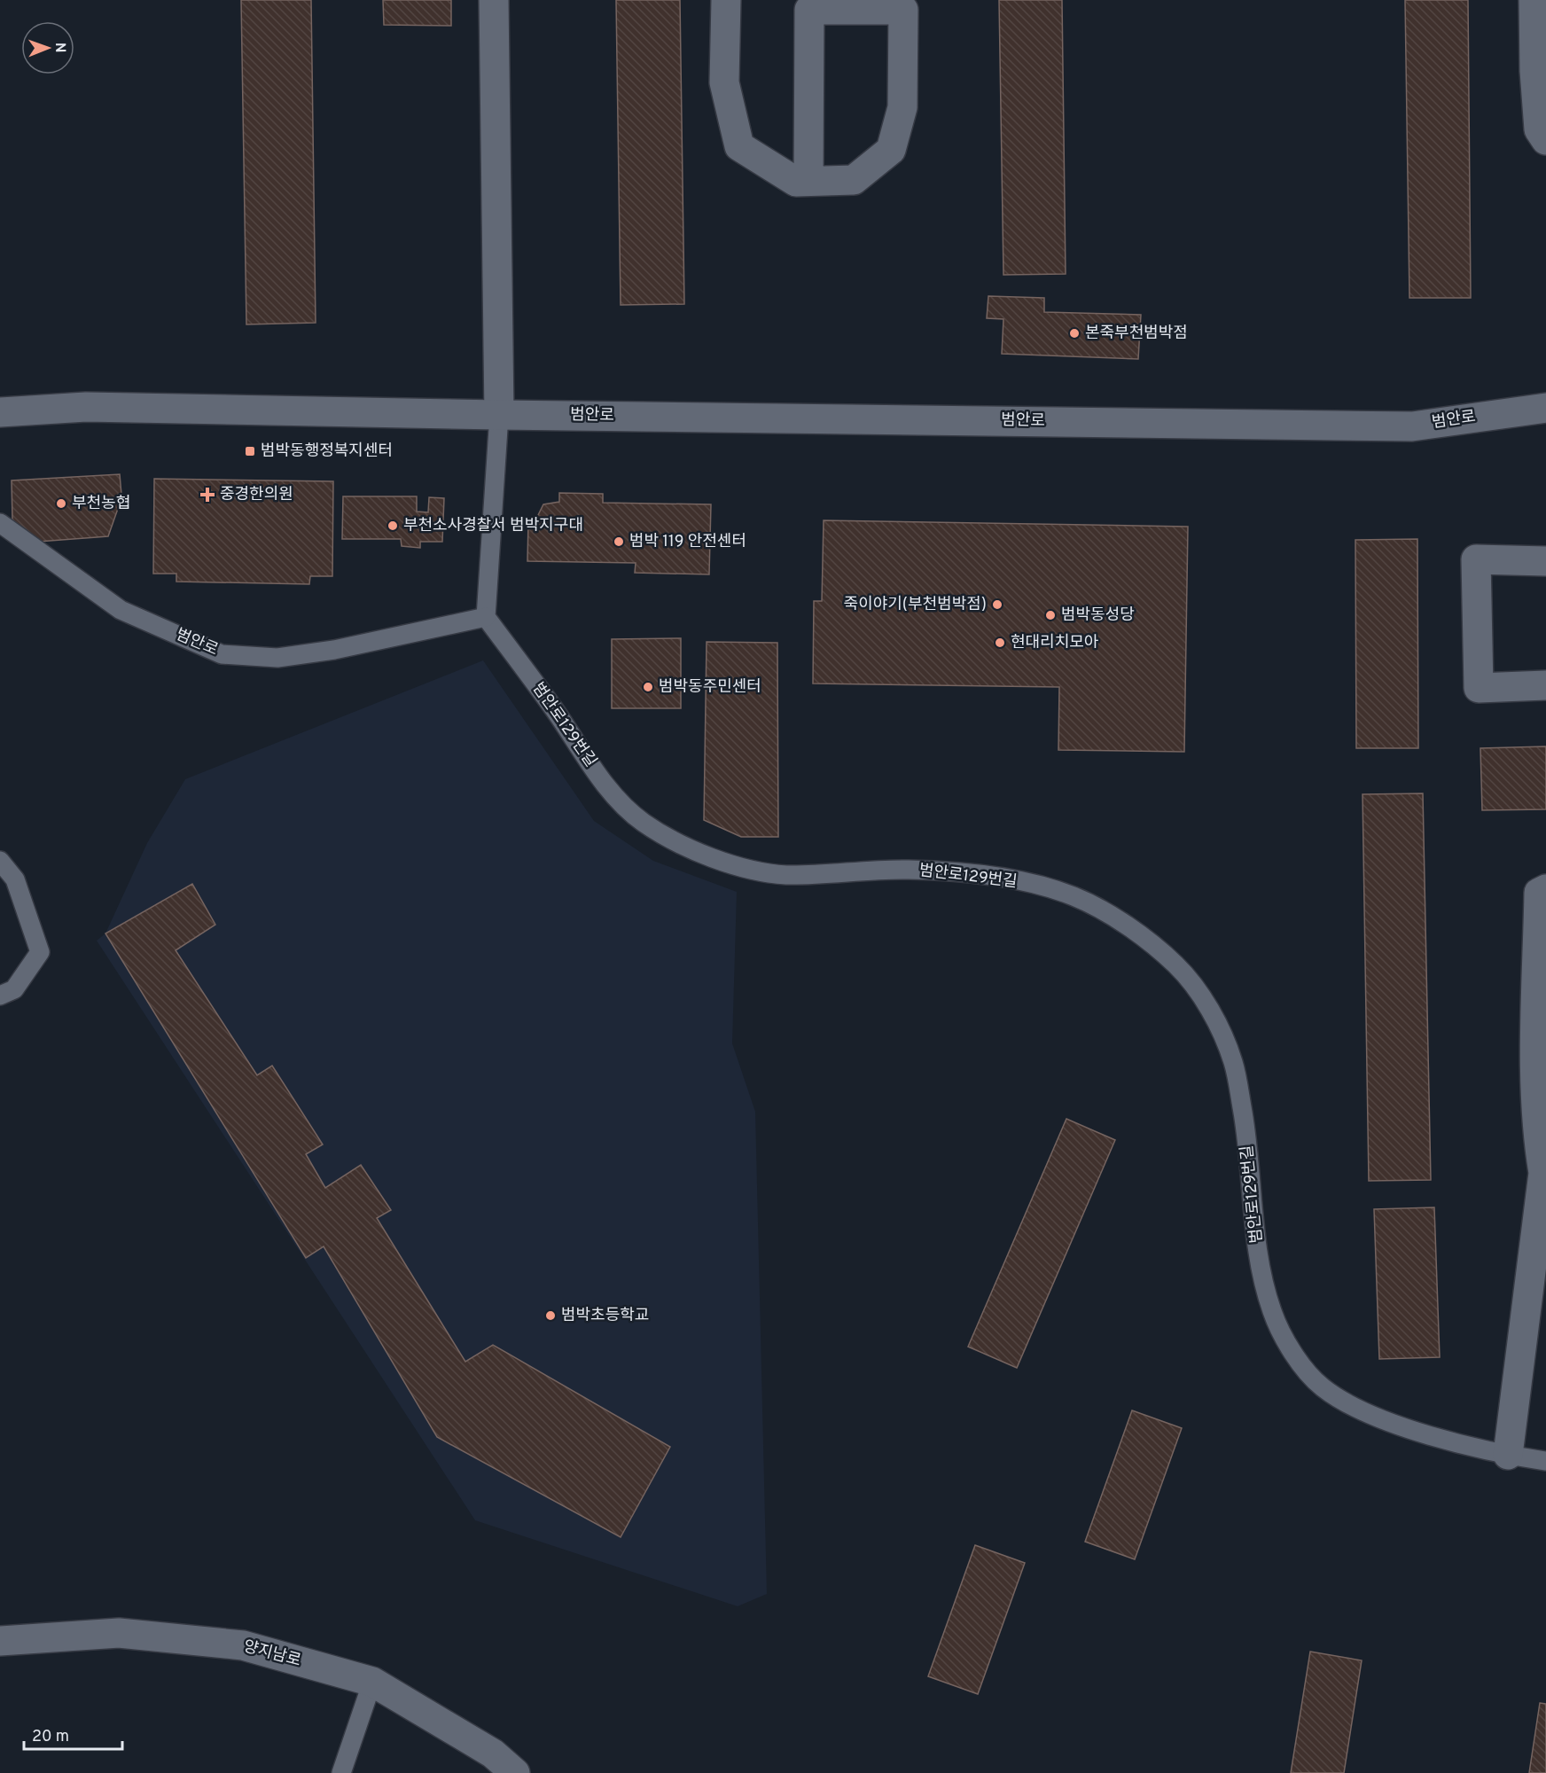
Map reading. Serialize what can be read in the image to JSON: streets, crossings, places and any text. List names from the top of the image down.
{
  "streets": {
    "street": ["범안로", "양지남로"],
    "lane": ["범안로129번길"]
  },
  "crossings": [
    ["범안로", "범안로129번길"]
  ],
  "places": {
    "other": [
      "본죽부천범박점",
      "부천농협",
      "부천소사경찰서 범박지구대",
      "범박 119 안전센터",
      "죽이야기(부천범박점)",
      "범박동성당",
      "현대리치모아",
      "범박동주민센터",
      "범박초등학교"
    ],
    "transit": ["범박동행정복지센터"],
    "health": ["중경한의원"]
  },
  "scale_bar": "20 m",
  "north": "right"
}
